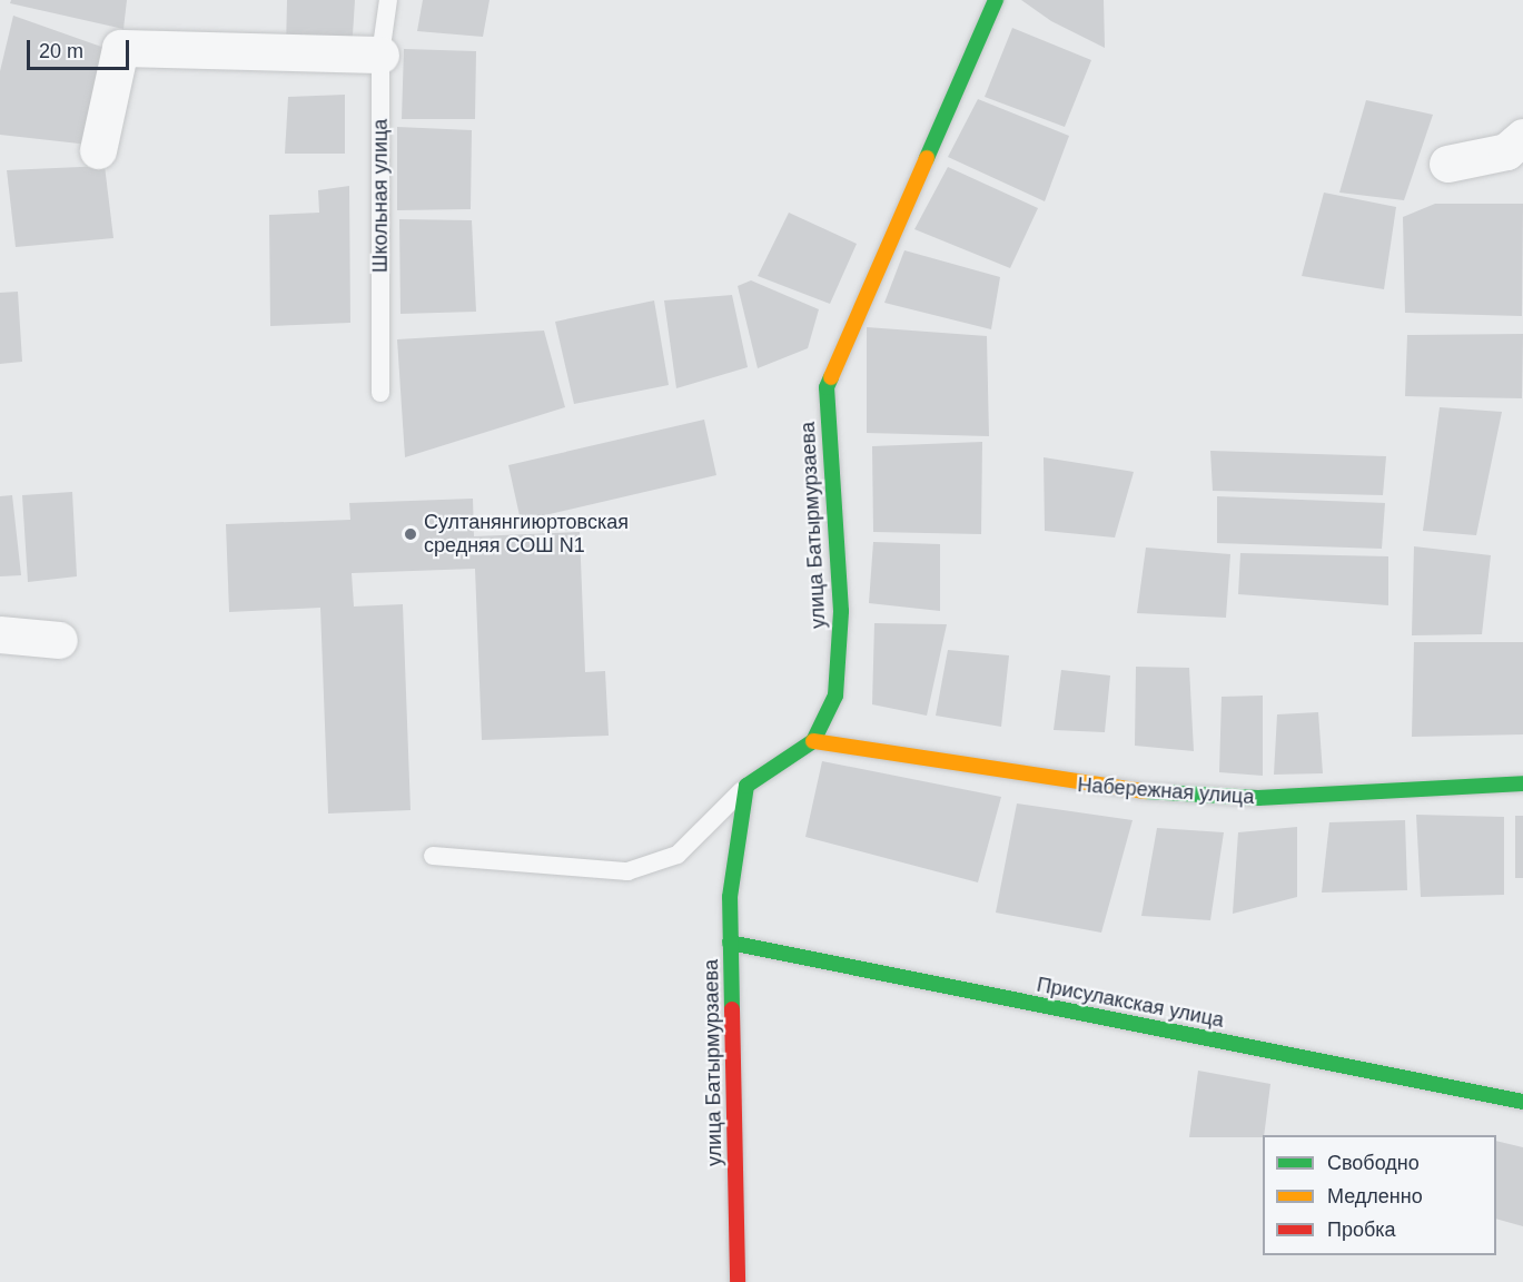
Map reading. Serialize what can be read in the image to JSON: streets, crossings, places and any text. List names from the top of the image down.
{
  "streets": {
    "street": ["улица Батырмурзаева", "Набережная улица", "Присулакская улица"],
    "lane": ["Школьная улица"]
  },
  "crossings": [
    ["улица Батырмурзаева", "Набережная улица"],
    ["улица Батырмурзаева", "Присулакская улица"]
  ],
  "places": ["Султанянгиюртовская средняя СОШ N1"],
  "legend": ["Свободно", "Медленно", "Пробка"],
  "scale_bar": "20 m"
}
